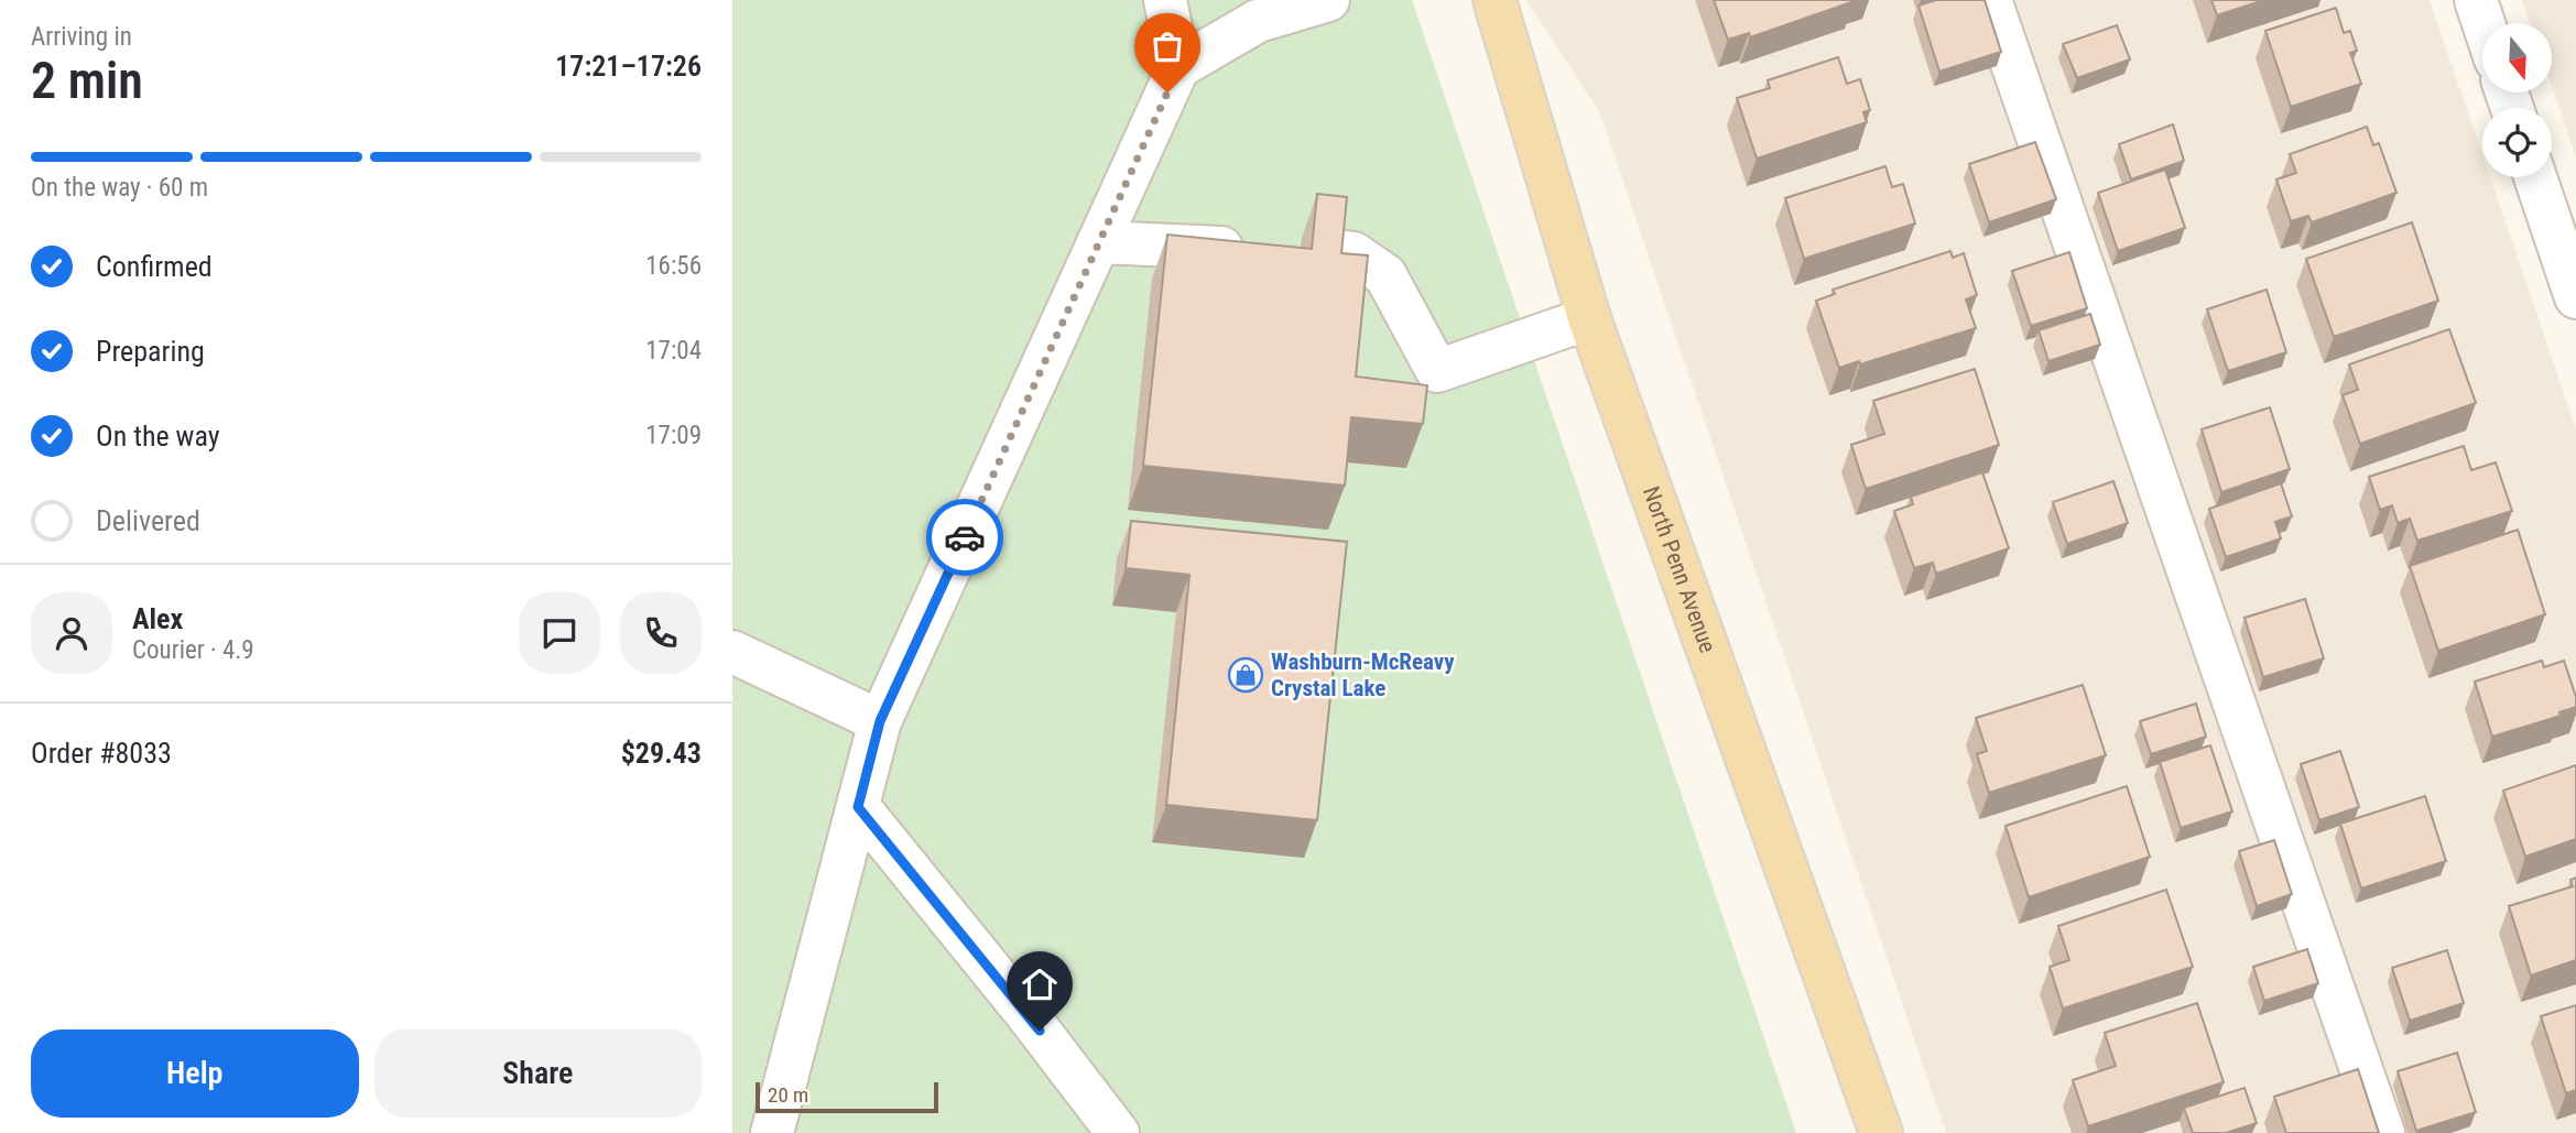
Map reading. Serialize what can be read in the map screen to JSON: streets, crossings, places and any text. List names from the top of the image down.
{
  "streets": {
    "main road": ["North Penn Avenue"]
  },
  "places": {
    "shop": ["Washburn-McReavy Crystal Lake"]
  },
  "scale_bar": "20 m",
  "north": "bottom",
  "page": {
    "heading": ["2 min", "Arriving in", "17:21–17:26"],
    "panel": [
      "Alex",
      "Courier · 4.9",
      "Order #8033",
      "$29.43"
    ],
    "bar": "On the way · 60 m",
    "list": [
      ["Confirmed", "16:56"],
      ["Preparing", "17:04"],
      ["On the way", "17:09"],
      "Delivered"
    ],
    "buttons": ["Help", "Share"],
    "scale": "20 m"
  }
}
